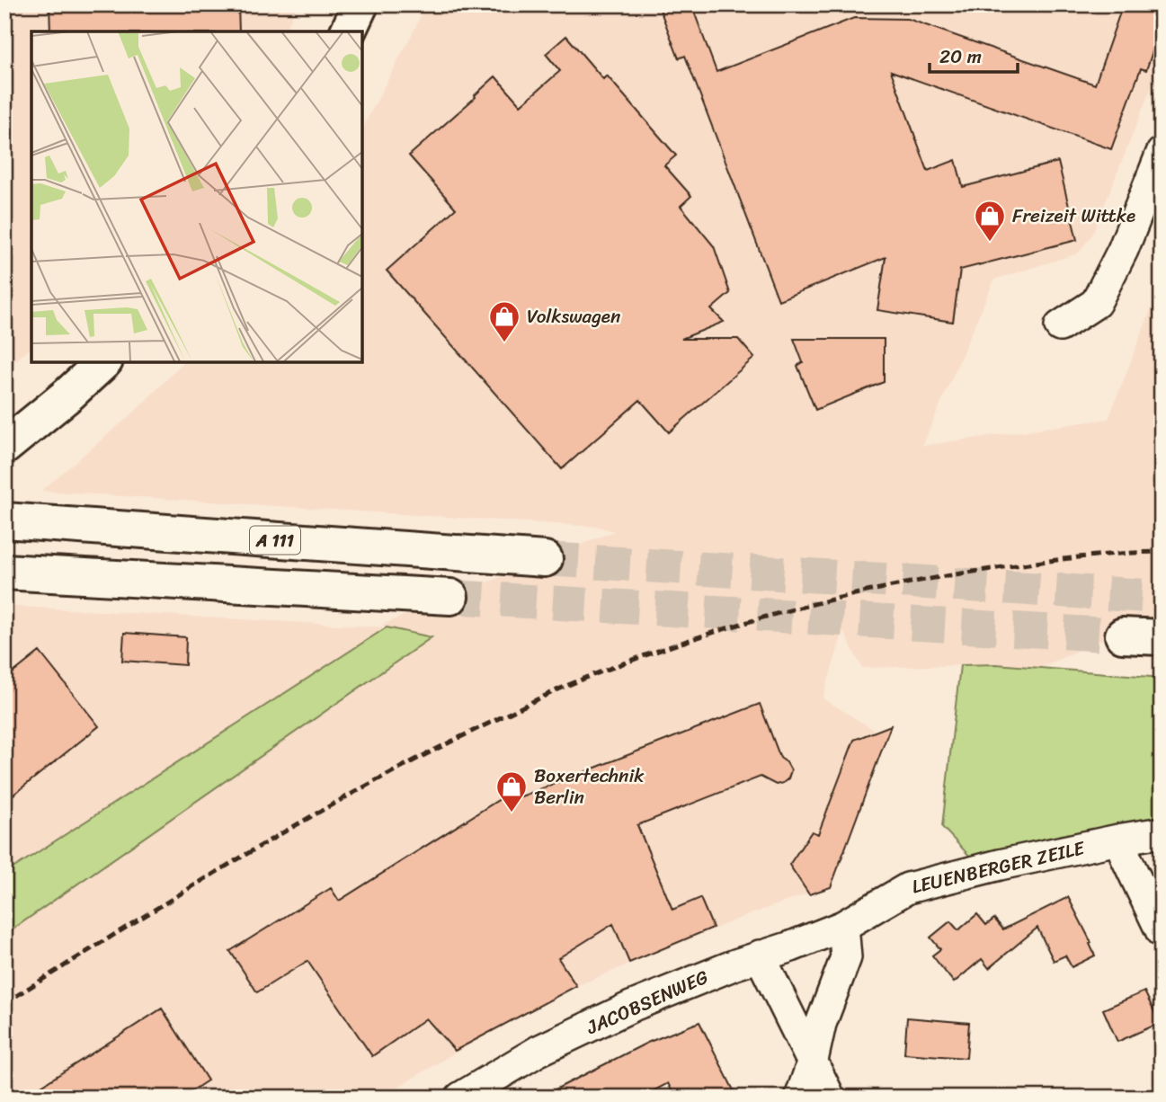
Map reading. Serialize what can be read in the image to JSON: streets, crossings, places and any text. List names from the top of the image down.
{
  "streets": {
    "main road": ["A 111"],
    "street": ["LEUENBERGER ZEILE", "JACOBSENWEG"]
  },
  "crossings": [
    ["LEUENBERGER ZEILE", "JACOBSENWEG"]
  ],
  "places": {
    "shop": ["Freizeit Wittke", "Volkswagen", "Boxertechnik Berlin"]
  },
  "scale_bar": "20 m"
}
